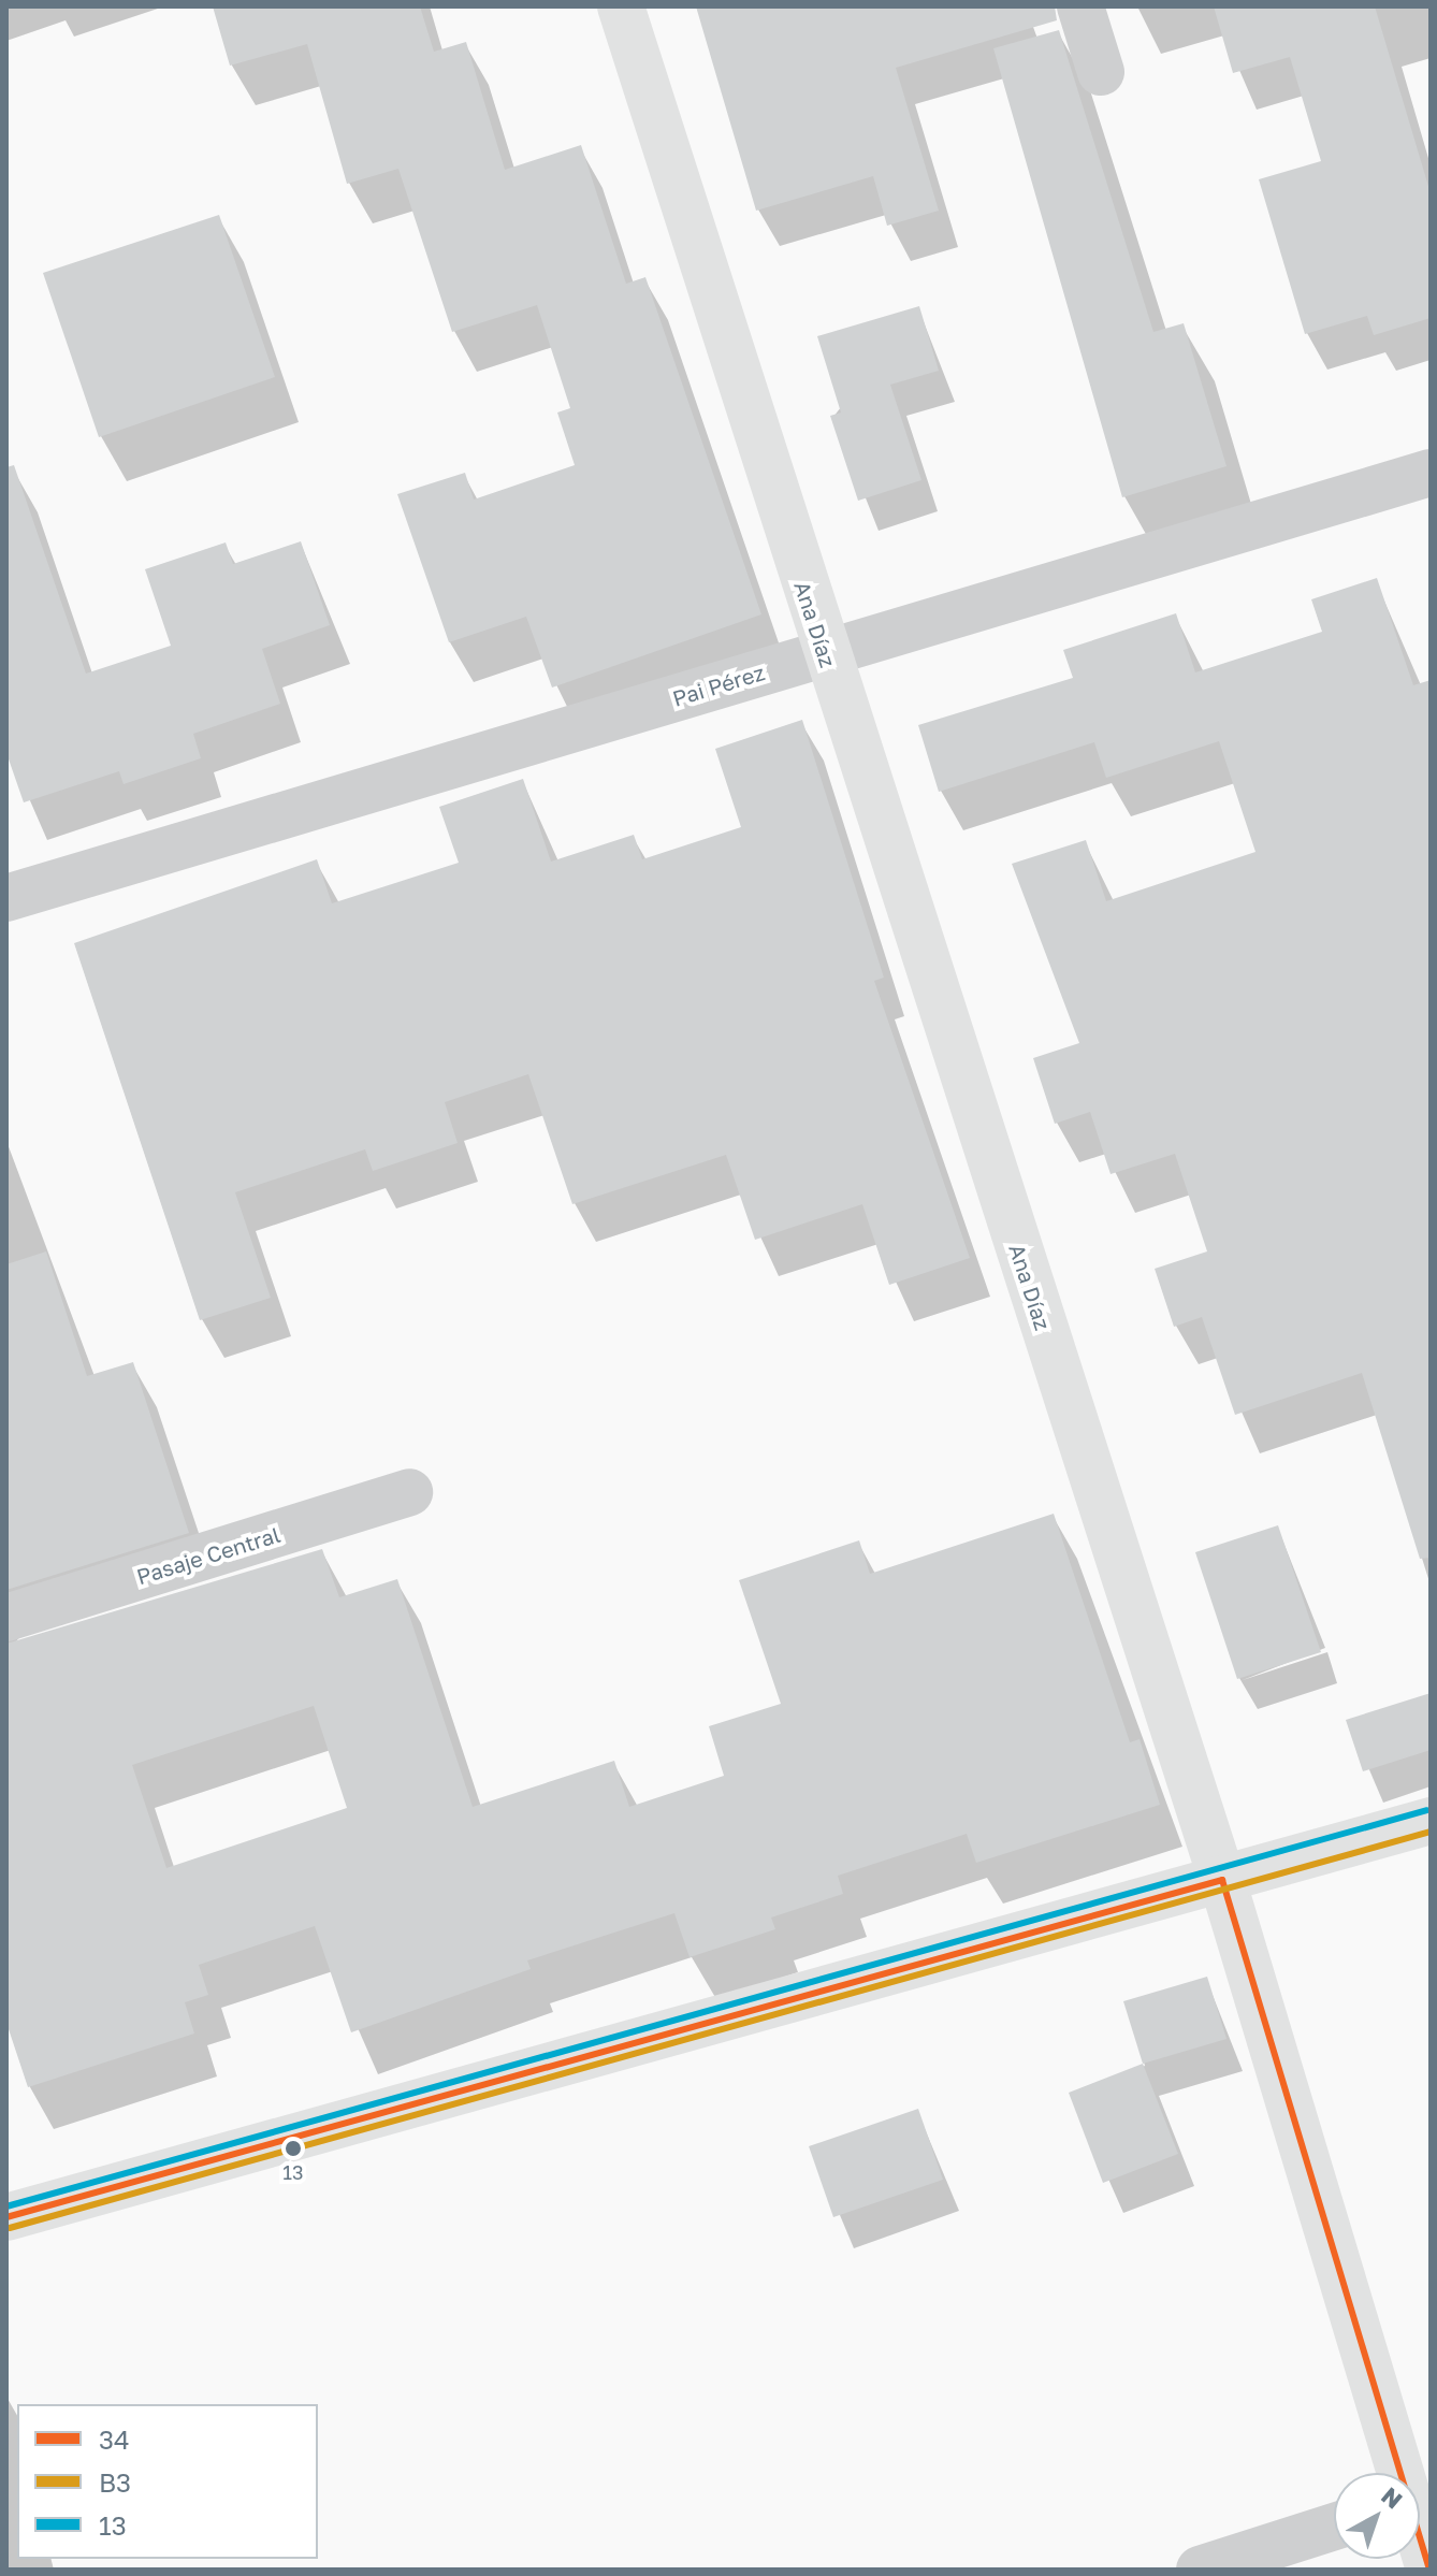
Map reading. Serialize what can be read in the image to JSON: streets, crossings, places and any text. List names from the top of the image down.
{
  "streets": {
    "main road": ["Ana Díaz"],
    "street": ["Pai Pérez", "Pasaje Central"]
  },
  "crossings": [
    ["Ana Díaz", "Pai Pérez"]
  ],
  "places": ["13"],
  "lines": ["transit line 13", "transit line B3", "transit line 34"],
  "legend": ["34", "B3", "13"],
  "north": "top right"
}
